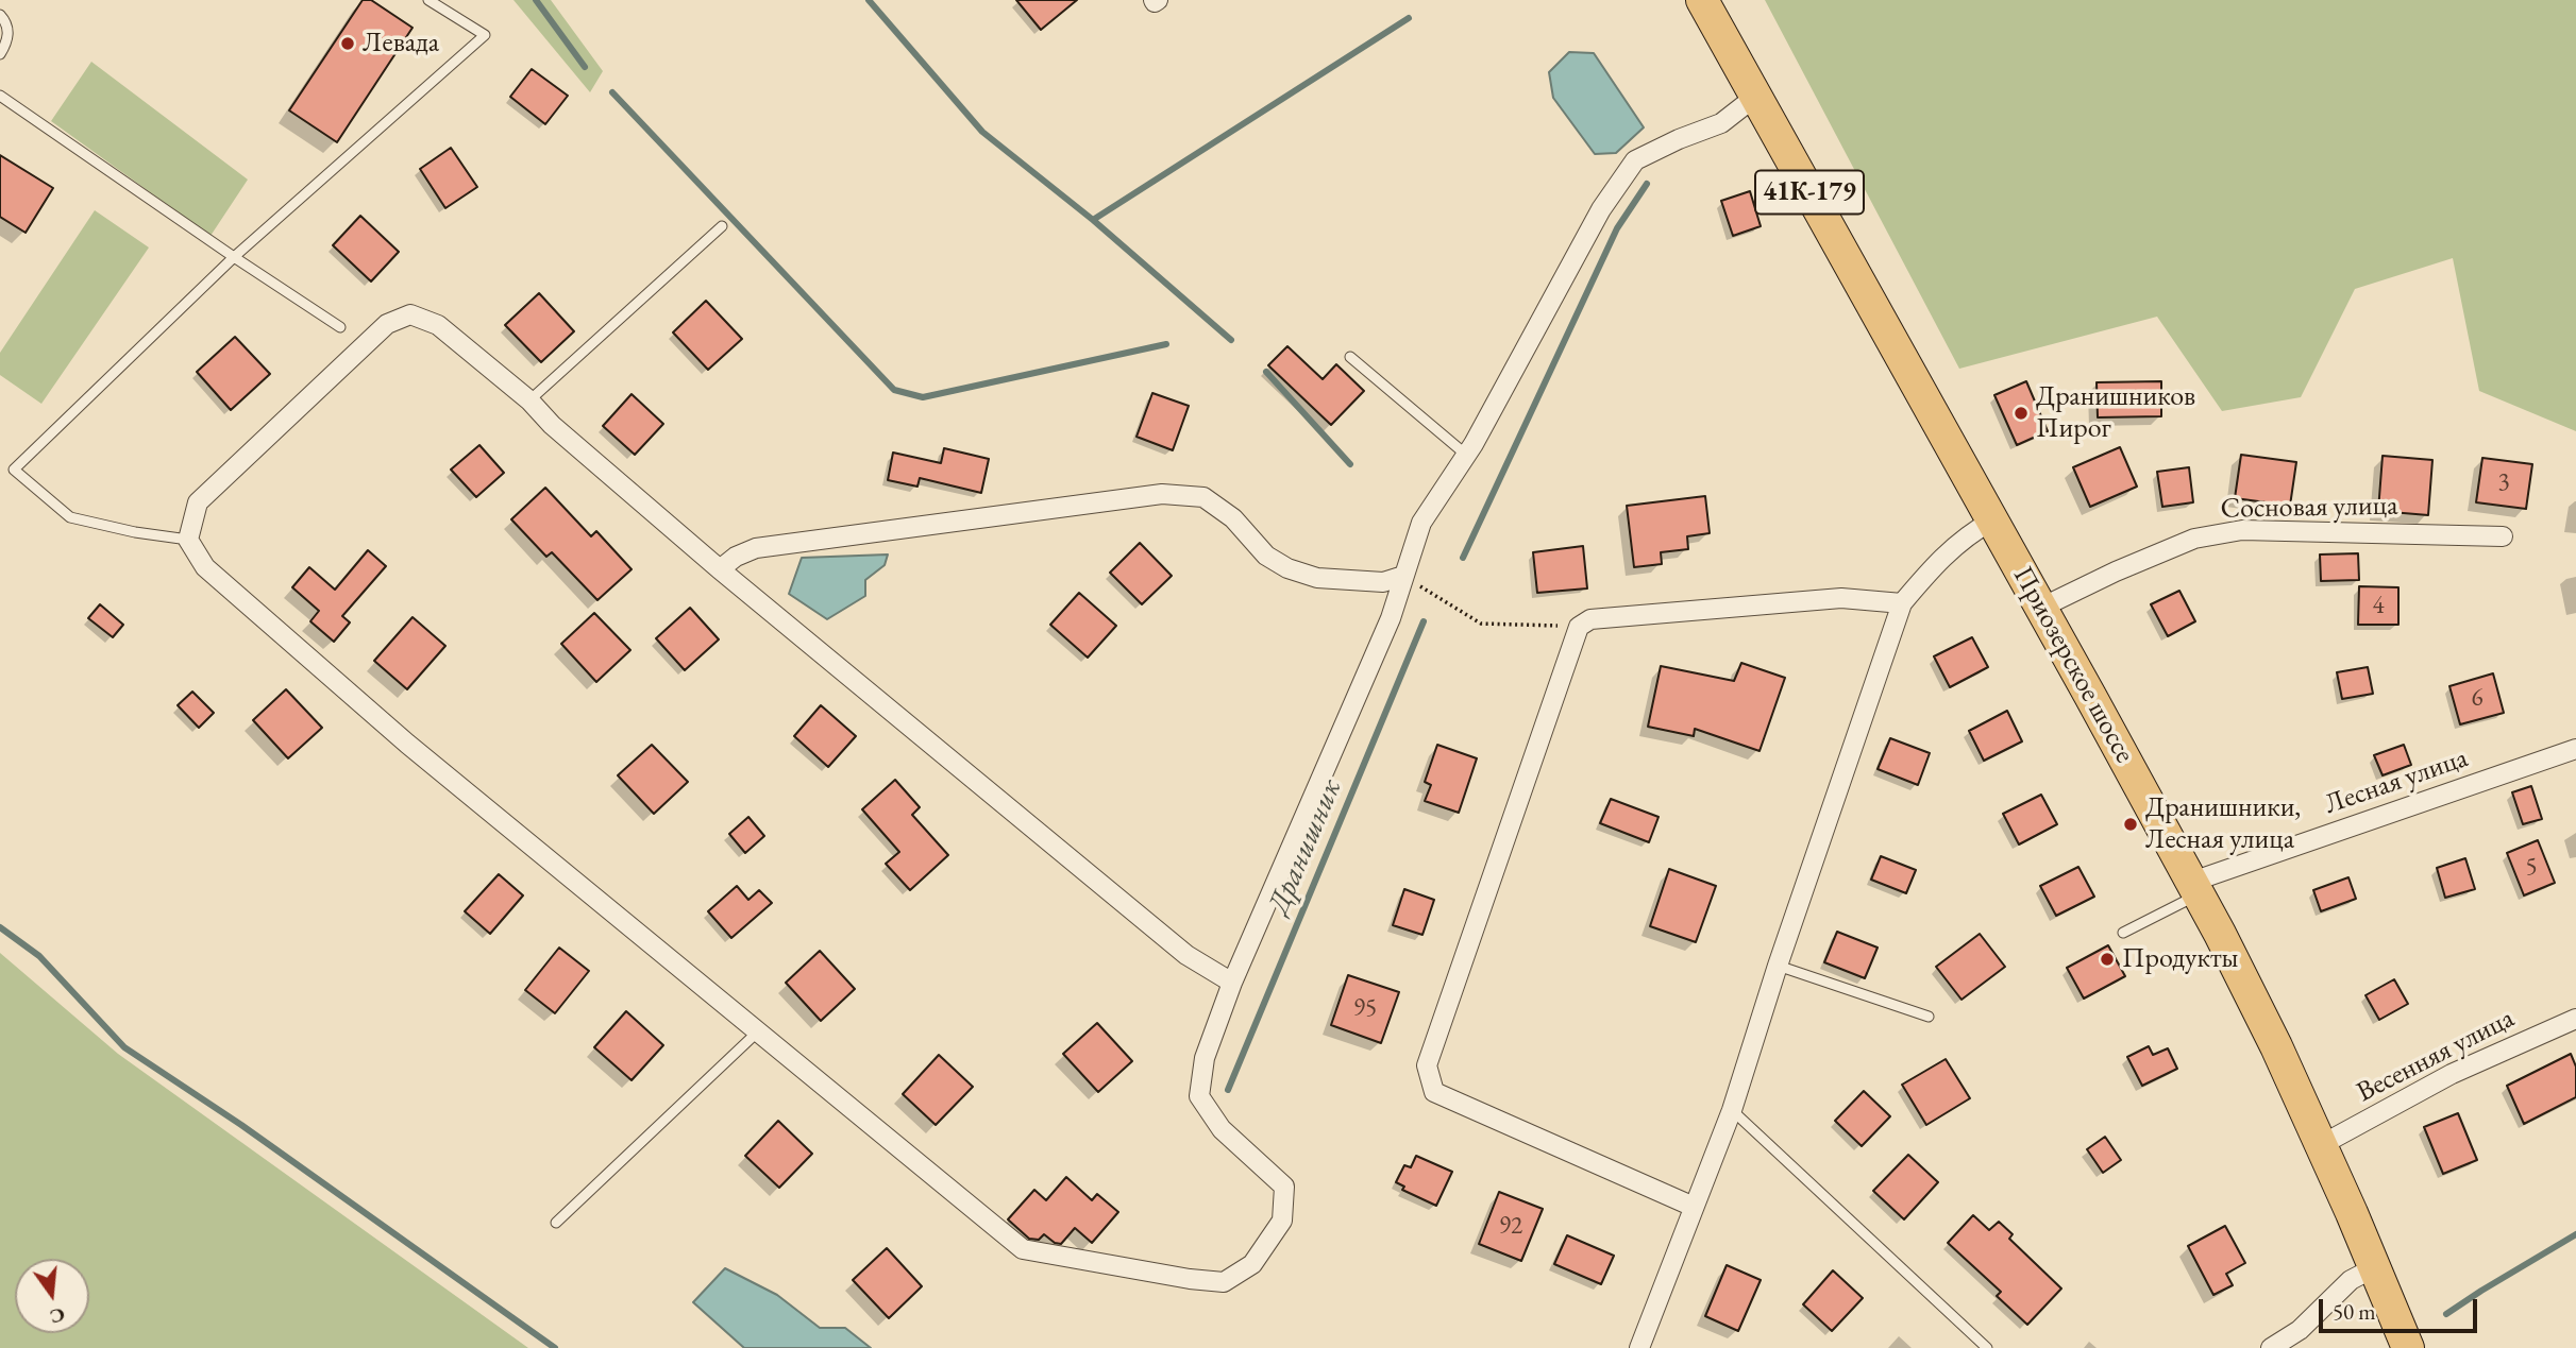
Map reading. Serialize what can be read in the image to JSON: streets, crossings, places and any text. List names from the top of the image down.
{
  "streets": {
    "main road": ["41К-179", "Приозерское шоссе"],
    "street": ["Сосновая улица", "Лесная улица", "Весенняя улица"]
  },
  "crossings": [
    ["Сосновая улица", "Приозерское шоссе"],
    ["Приозерское шоссе", "Лесная улица"],
    ["Приозерское шоссе", "Весенняя улица"]
  ],
  "water": ["Дранишник"],
  "places": [
    "Левада",
    "Дранишников Пирог",
    "Дранишники, Лесная улица",
    "Продукты"
  ],
  "house_numbers": [
    "3",
    "4",
    "6",
    "5",
    "95",
    "92"
  ],
  "scale_bar": "50 m",
  "north": "bottom"
}
